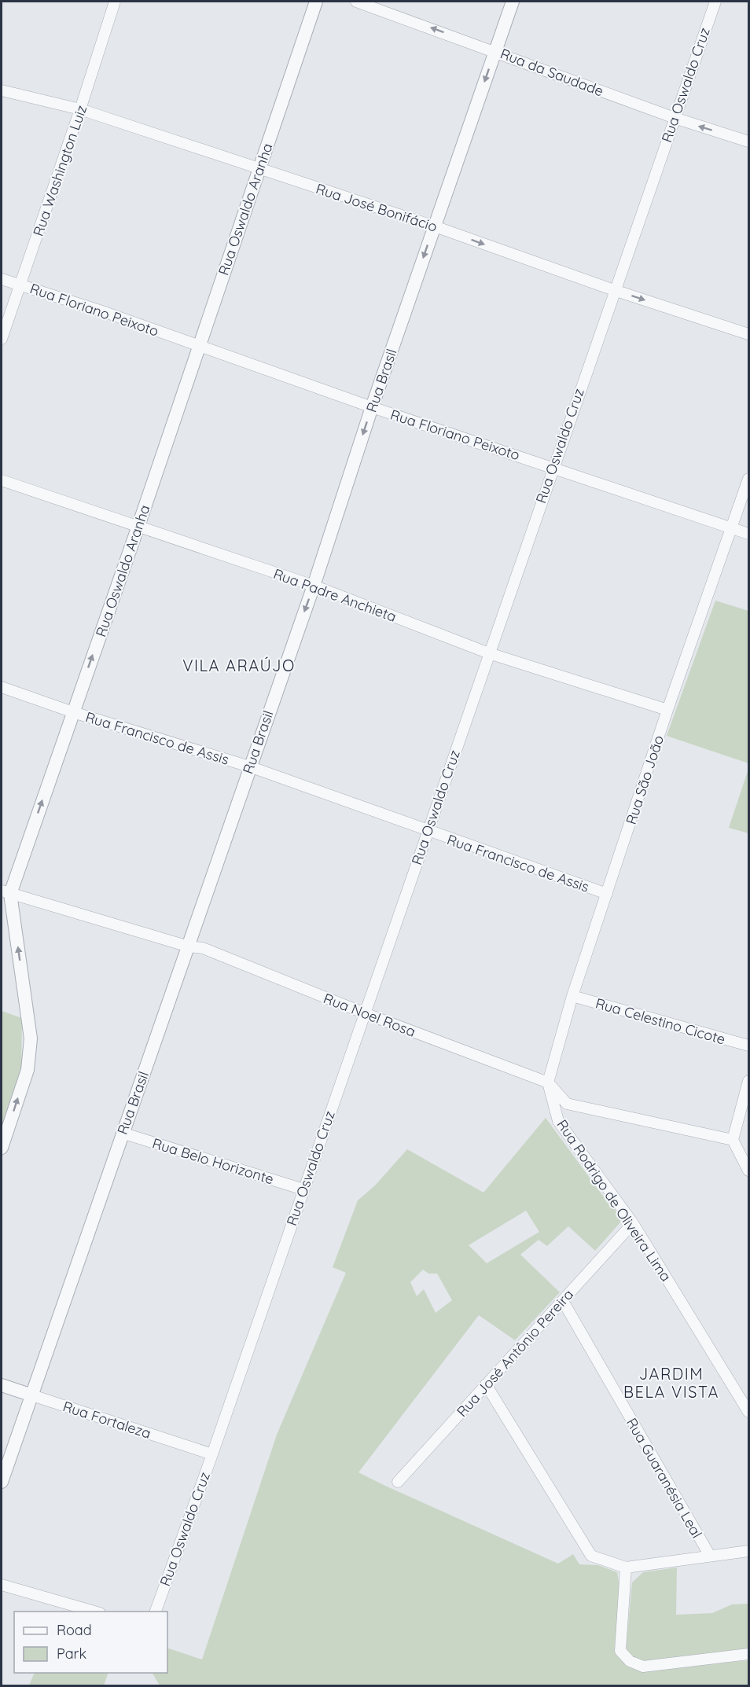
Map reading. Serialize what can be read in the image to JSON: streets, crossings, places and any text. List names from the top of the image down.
{
  "streets": {
    "street": [
      "Rua da Saudade",
      "Rua Oswaldo Cruz",
      "Rua Washington Luiz",
      "Rua José Bonifácio",
      "Rua Oswaldo Aranha",
      "Rua Floriano Peixoto",
      "Rua Brasil",
      "Rua Padre Anchieta",
      "Rua Francisco de Assis",
      "Rua São João",
      "Rua Noel Rosa",
      "Rua Celestino Cicote",
      "Rua Belo Horizonte",
      "Rua Rodrigo de Oliveira Lima",
      "Rua José Antônio Pereira",
      "Rua Fortaleza",
      "Rua Guaranésia Leal"
    ]
  },
  "crossings": [
    ["Rua da Saudade", "Rua Oswaldo Cruz"],
    ["Rua da Saudade", "Rua Brasil"],
    ["Rua Oswaldo Cruz", "Rua José Bonifácio"],
    ["Rua Oswaldo Cruz", "Rua Floriano Peixoto"],
    ["Rua Oswaldo Cruz", "Rua Padre Anchieta"],
    ["Rua Oswaldo Cruz", "Rua Francisco de Assis"],
    ["Rua Oswaldo Cruz", "Rua Noel Rosa"],
    ["Rua Oswaldo Cruz", "Rua Belo Horizonte"],
    ["Rua Oswaldo Cruz", "Rua Fortaleza"],
    ["Rua Washington Luiz", "Rua José Bonifácio"],
    ["Rua Washington Luiz", "Rua Floriano Peixoto"],
    ["Rua José Bonifácio", "Rua Oswaldo Aranha"],
    ["Rua José Bonifácio", "Rua Brasil"],
    ["Rua Oswaldo Aranha", "Rua Floriano Peixoto"],
    ["Rua Oswaldo Aranha", "Rua Padre Anchieta"],
    ["Rua Oswaldo Aranha", "Rua Francisco de Assis"],
    ["Rua Oswaldo Aranha", "Rua Noel Rosa"],
    ["Rua Floriano Peixoto", "Rua Brasil"],
    ["Rua Floriano Peixoto", "Rua São João"],
    ["Rua Brasil", "Rua Padre Anchieta"],
    ["Rua Brasil", "Rua Francisco de Assis"],
    ["Rua Brasil", "Rua Noel Rosa"],
    ["Rua Brasil", "Rua Belo Horizonte"],
    ["Rua Brasil", "Rua Fortaleza"],
    ["Rua Padre Anchieta", "Rua São João"],
    ["Rua Francisco de Assis", "Rua São João"],
    ["Rua São João", "Rua Noel Rosa"],
    ["Rua São João", "Rua Celestino Cicote"],
    ["Rua São João", "Rua Rodrigo de Oliveira Lima"],
    ["Rua Noel Rosa", "Rua Rodrigo de Oliveira Lima"],
    ["Rua Rodrigo de Oliveira Lima", "Rua José Antônio Pereira"],
    ["Rua José Antônio Pereira", "Rua Guaranésia Leal"]
  ],
  "one_way": [
    "Rua da Saudade",
    "Rua José Bonifácio",
    "Rua Oswaldo Aranha",
    "Rua Brasil"
  ],
  "districts": ["VILA ARAÚJO", "JARDIM BELA VISTA"],
  "legend": ["Road", "Park"]
}
